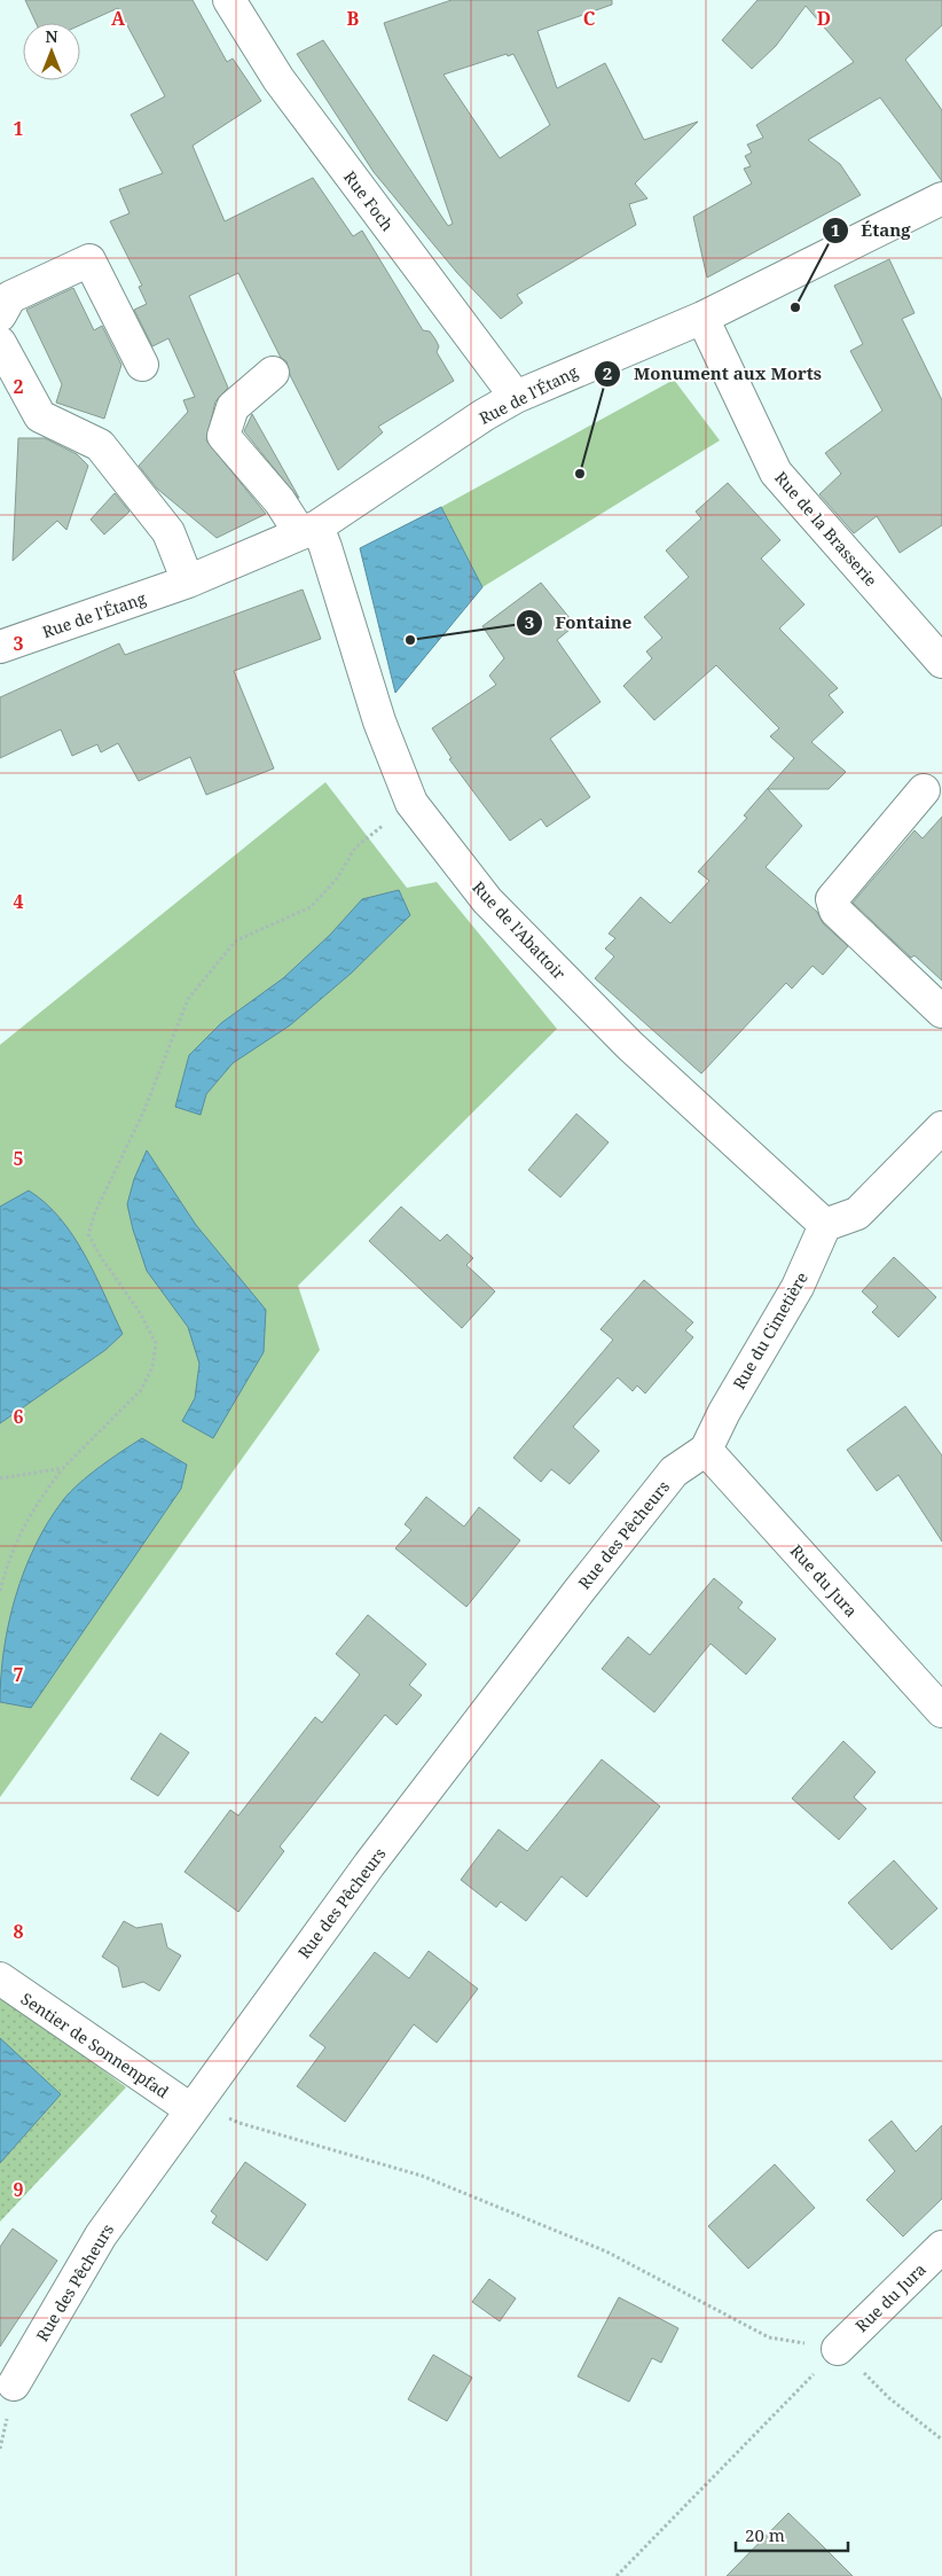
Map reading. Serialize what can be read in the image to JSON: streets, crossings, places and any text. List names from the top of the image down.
{
  "streets": {
    "street": [
      "Rue Foch",
      "Rue de l'Étang",
      "Rue de la Brasserie",
      "Rue de l'Abattoir",
      "Rue du Cimetière",
      "Rue des Pêcheurs",
      "Rue du Jura",
      "Sentier de Sonnenpfad"
    ]
  },
  "crossings": [
    ["Rue Foch", "Rue de l'Étang"],
    ["Rue de l'Étang", "Rue de la Brasserie"],
    ["Rue de l'Étang", "Rue de l'Abattoir"],
    ["Rue de l'Abattoir", "Rue du Cimetière"],
    ["Rue du Cimetière", "Rue des Pêcheurs"],
    ["Rue du Cimetière", "Rue du Jura"],
    ["Rue des Pêcheurs", "Rue du Jura"],
    ["Rue des Pêcheurs", "Sentier de Sonnenpfad"]
  ],
  "places": ["Étang", "Monument aux Morts", "Fontaine"],
  "scale_bar": "20 m",
  "north": "top",
  "grid": {
    "columns": [
      "A",
      "B",
      "C",
      "D"
    ],
    "rows": [
      "1",
      "2",
      "3",
      "4",
      "5",
      "6",
      "7",
      "8",
      "9"
    ]
  }
}
